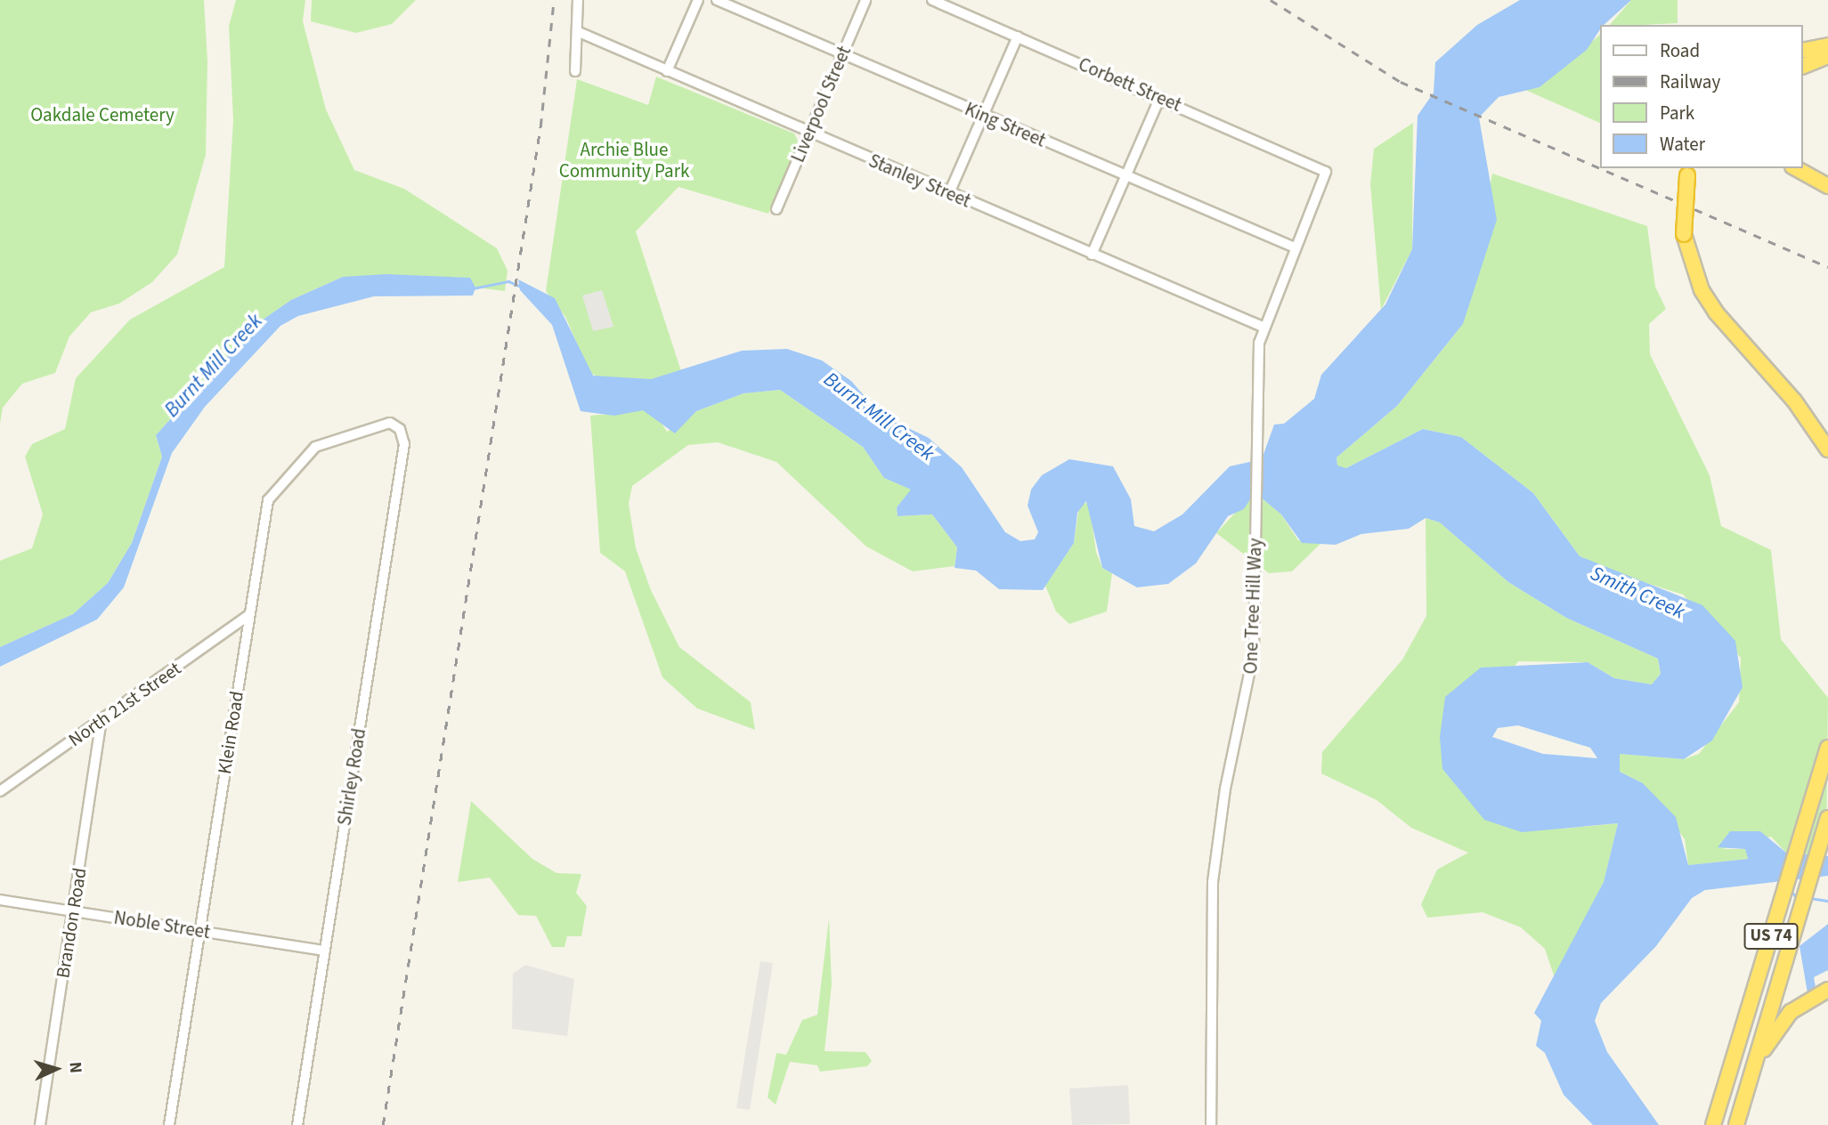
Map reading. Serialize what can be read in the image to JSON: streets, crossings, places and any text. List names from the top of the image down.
{
  "streets": {
    "highway": ["US 74"],
    "street": [
      "Corbett Street",
      "Liverpool Street",
      "King Street",
      "Stanley Street",
      "One Tree Hill Way",
      "North 21st Street",
      "Klein Road",
      "Shirley Road",
      "Brandon Road",
      "Noble Street"
    ]
  },
  "crossings": [
    ["Corbett Street", "One Tree Hill Way"],
    ["Liverpool Street", "King Street"],
    ["Liverpool Street", "Stanley Street"],
    ["King Street", "One Tree Hill Way"],
    ["Stanley Street", "One Tree Hill Way"],
    ["North 21st Street", "Klein Road"],
    ["North 21st Street", "Brandon Road"],
    ["Klein Road", "Shirley Road"],
    ["Klein Road", "Noble Street"],
    ["Shirley Road", "Noble Street"],
    ["Brandon Road", "Noble Street"]
  ],
  "water": ["Burnt Mill Creek", "Smith Creek"],
  "parks": ["Oakdale Cemetery", "Archie Blue Community Park"],
  "legend": [
    "Road",
    "Railway",
    "Park",
    "Water"
  ],
  "north": "right"
}
